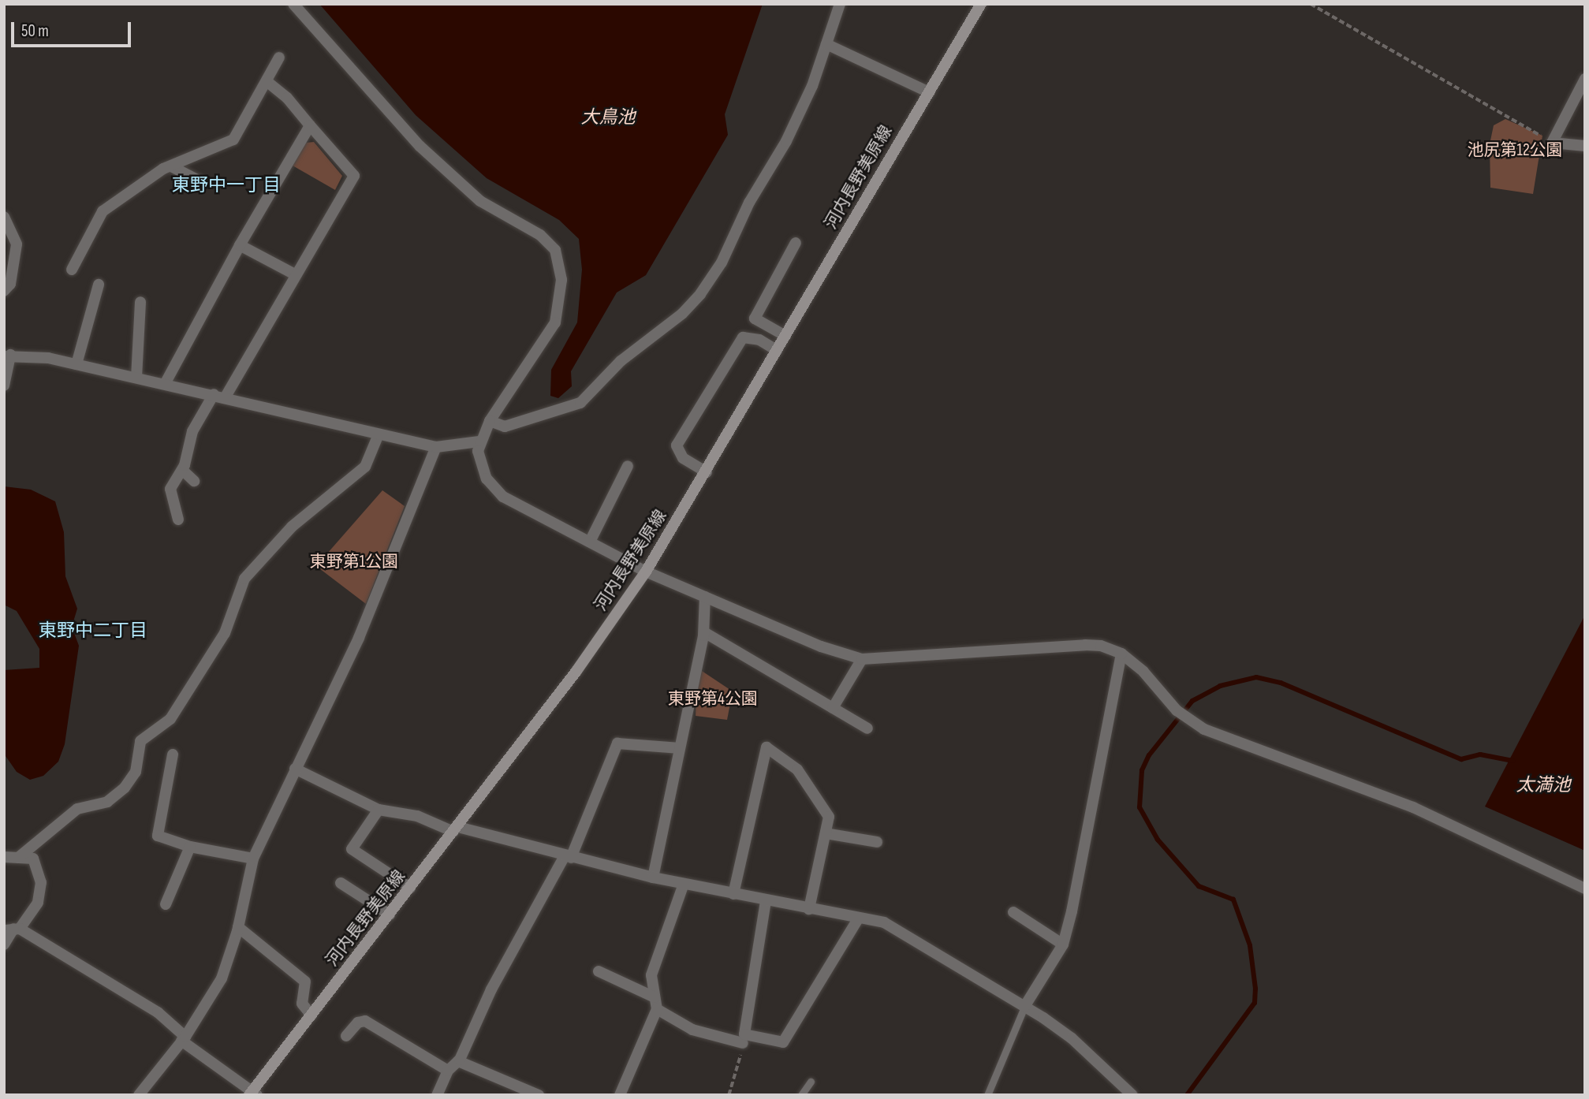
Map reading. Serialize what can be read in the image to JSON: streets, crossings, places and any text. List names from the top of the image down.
{
  "streets": {
    "main road": ["河内長野美原線"]
  },
  "districts": ["東野中一丁目", "東野中二丁目"],
  "water": ["大鳥池", "太満池"],
  "parks": ["池尻第12公園", "東野第1公園", "東野第4公園"],
  "scale_bar": "50 m"
}
